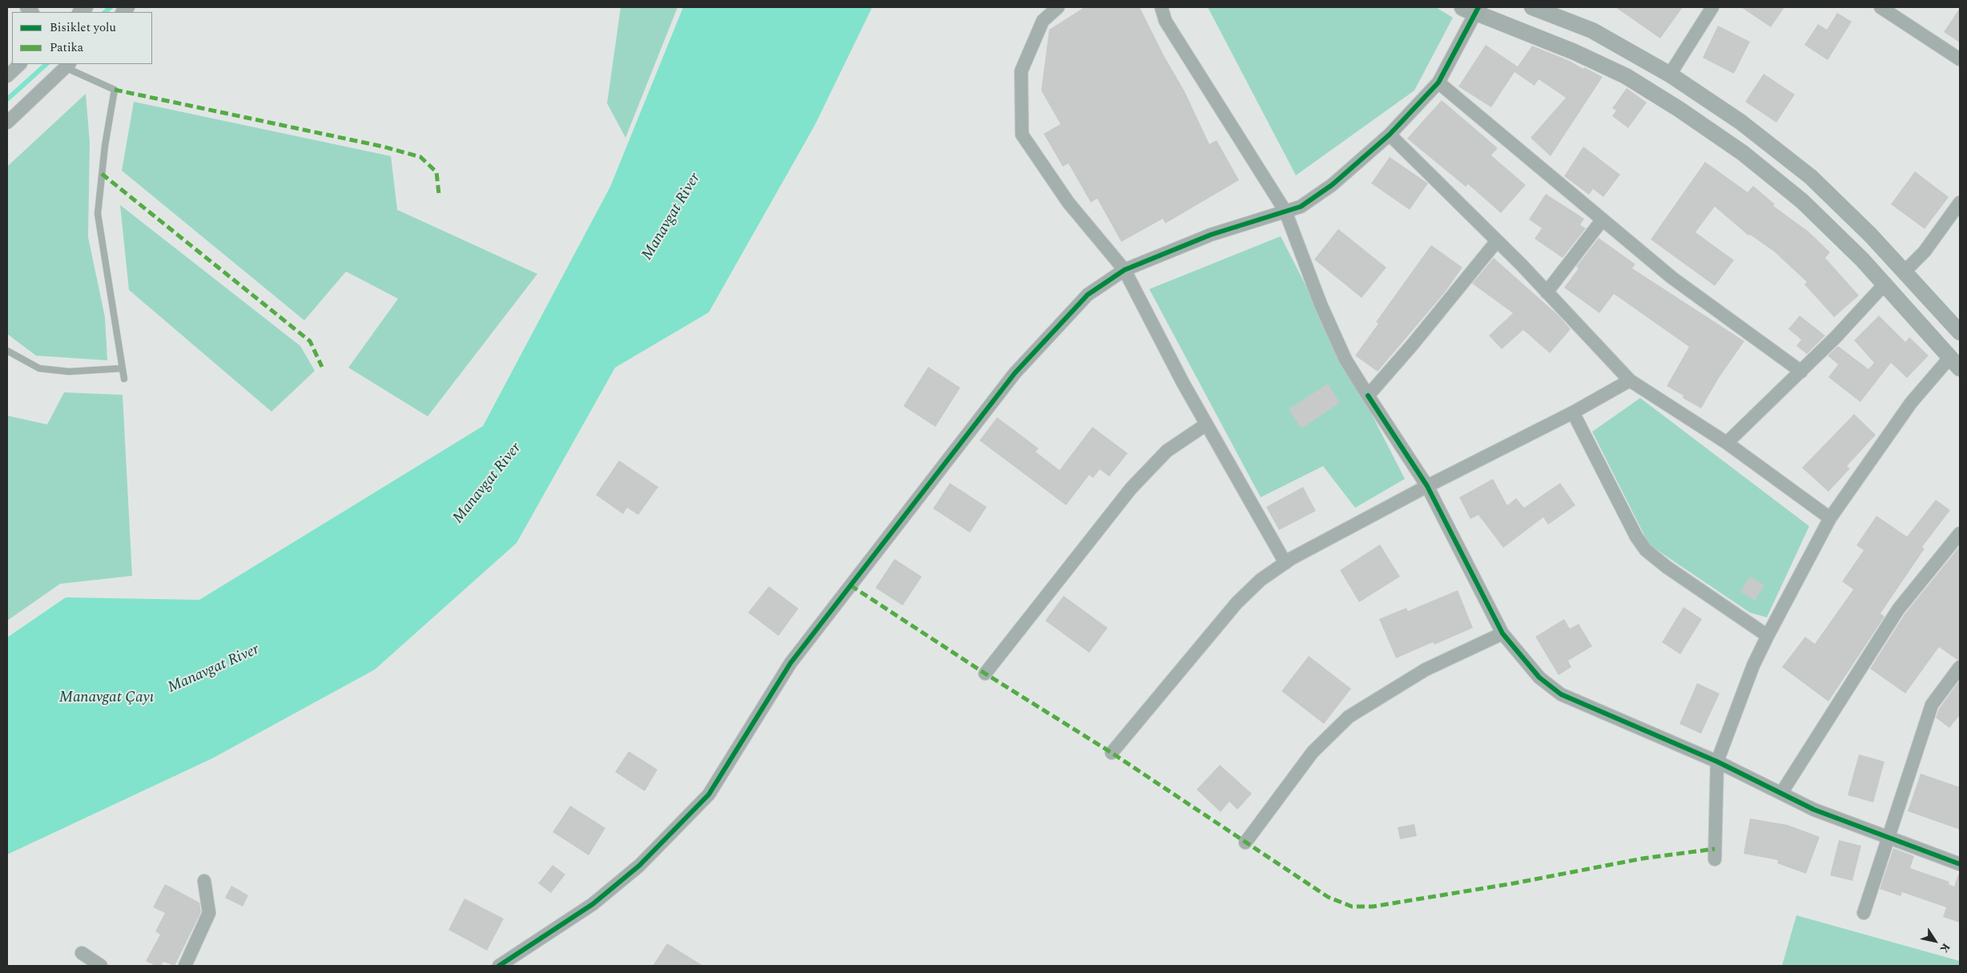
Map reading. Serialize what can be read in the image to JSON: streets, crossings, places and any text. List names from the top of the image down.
{
  "water": ["Manavgat River", "Manavgat Çayı"],
  "legend": ["Bisiklet yolu", "Patika"],
  "north": "bottom right"
}
